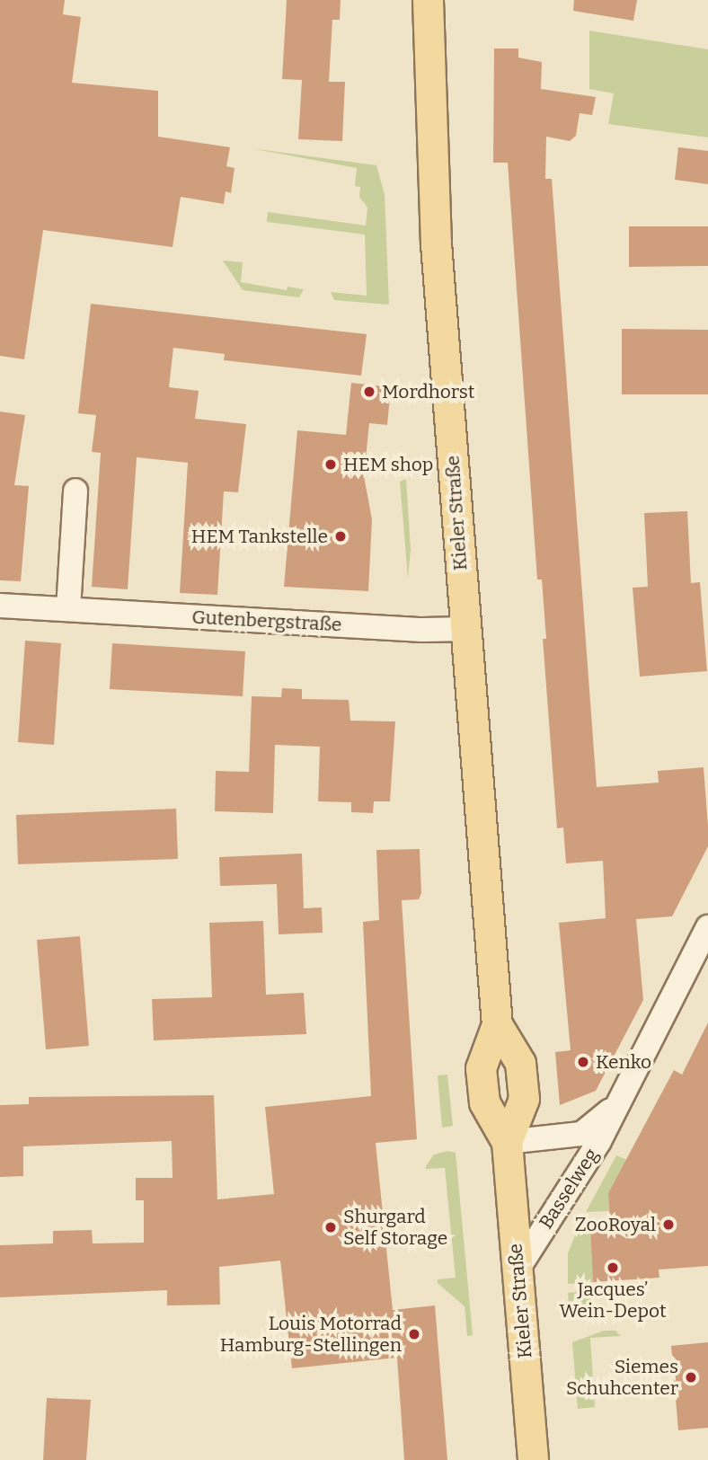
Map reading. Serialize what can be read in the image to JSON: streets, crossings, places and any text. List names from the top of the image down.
{
  "streets": {
    "main road": ["Kieler Straße"],
    "street": ["Gutenbergstraße", "Basselweg"]
  },
  "crossings": [
    ["Kieler Straße", "Gutenbergstraße"],
    ["Kieler Straße", "Basselweg"]
  ],
  "places": [
    "Mordhorst",
    "HEM shop",
    "HEM Tankstelle",
    "Kenko",
    "ZooRoyal",
    "Shurgard Self Storage",
    "Jacques’ Wein-Depot",
    "Louis Motorrad Hamburg-Stellingen",
    "Siemes Schuhcenter"
  ]
}
